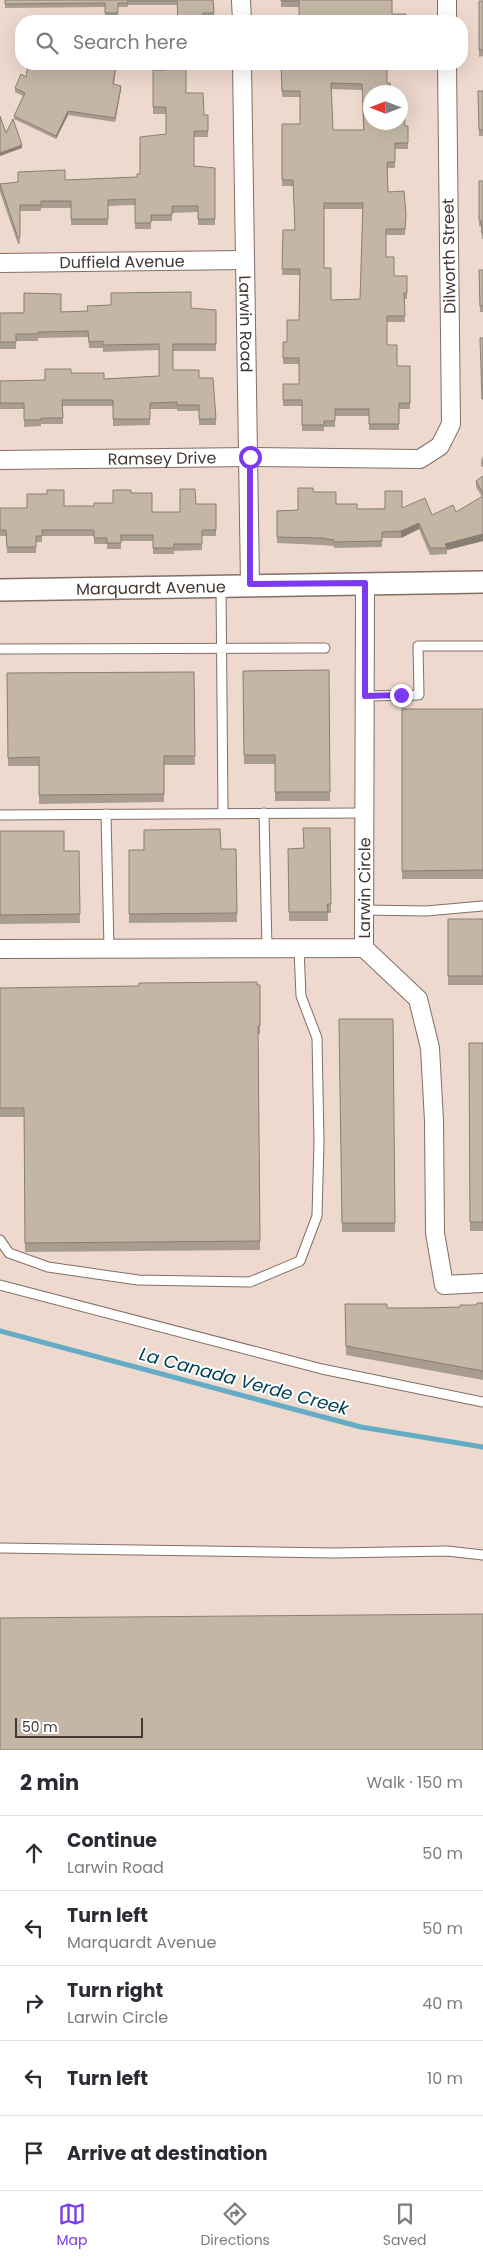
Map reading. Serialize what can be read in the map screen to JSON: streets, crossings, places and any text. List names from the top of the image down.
{
  "streets": {
    "street": [
      "Dilworth Street",
      "Duffield Avenue",
      "Larwin Road",
      "Ramsey Drive",
      "Marquardt Avenue",
      "Larwin Circle"
    ]
  },
  "crossings": [
    ["Dilworth Street", "Ramsey Drive"],
    ["Duffield Avenue", "Larwin Road"],
    ["Larwin Road", "Ramsey Drive"],
    ["Larwin Road", "Marquardt Avenue"],
    ["Marquardt Avenue", "Larwin Circle"]
  ],
  "water": ["La Canada Verde Creek"],
  "scale_bar": "50 m",
  "north": "left",
  "page": {
    "search": "Search here",
    "scale": "50 m",
    "heading": ["2 min", "Walk · 150 m"],
    "list": [
      ["Continue", "Larwin Road", "50 m"],
      ["Turn left", "Marquardt Avenue", "50 m"],
      ["Turn right", "Larwin Circle", "40 m"],
      ["Turn left", "10 m"],
      "Arrive at destination"
    ],
    "nav": ["Map", "Directions", "Saved"]
  }
}
